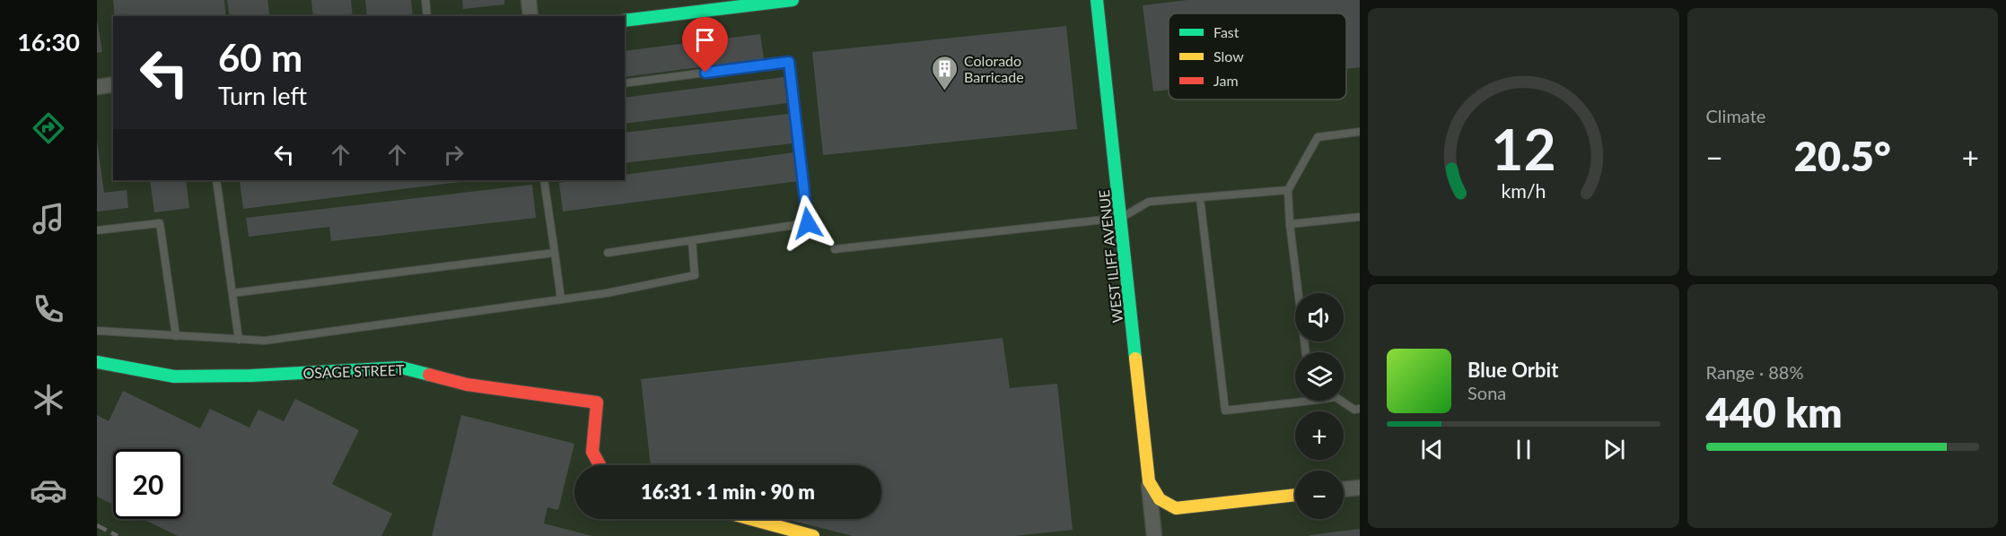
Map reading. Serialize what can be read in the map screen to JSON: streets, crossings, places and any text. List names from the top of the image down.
{
  "streets": {
    "street": ["WEST ILIFF AVENUE", "OSAGE STREET"]
  },
  "places": {
    "building": ["Colorado Barricade"]
  },
  "legend": ["Fast", "Slow", "Jam"],
  "page": {
    "tabs": "16:30",
    "tile": [
      "Climate",
      ["Range · 88%", "440 km"]
    ],
    "turn": ["60 m", "Turn left"],
    "heat": ["−", "20.5°", "+"],
    "map_buttons": ["+", "−"],
    "song": ["Blue Orbit", "Sona"],
    "limit": "20",
    "trip": "16:31 · 1 min · 90 m",
    "gauge": ["12", "km/h"]
  }
}
